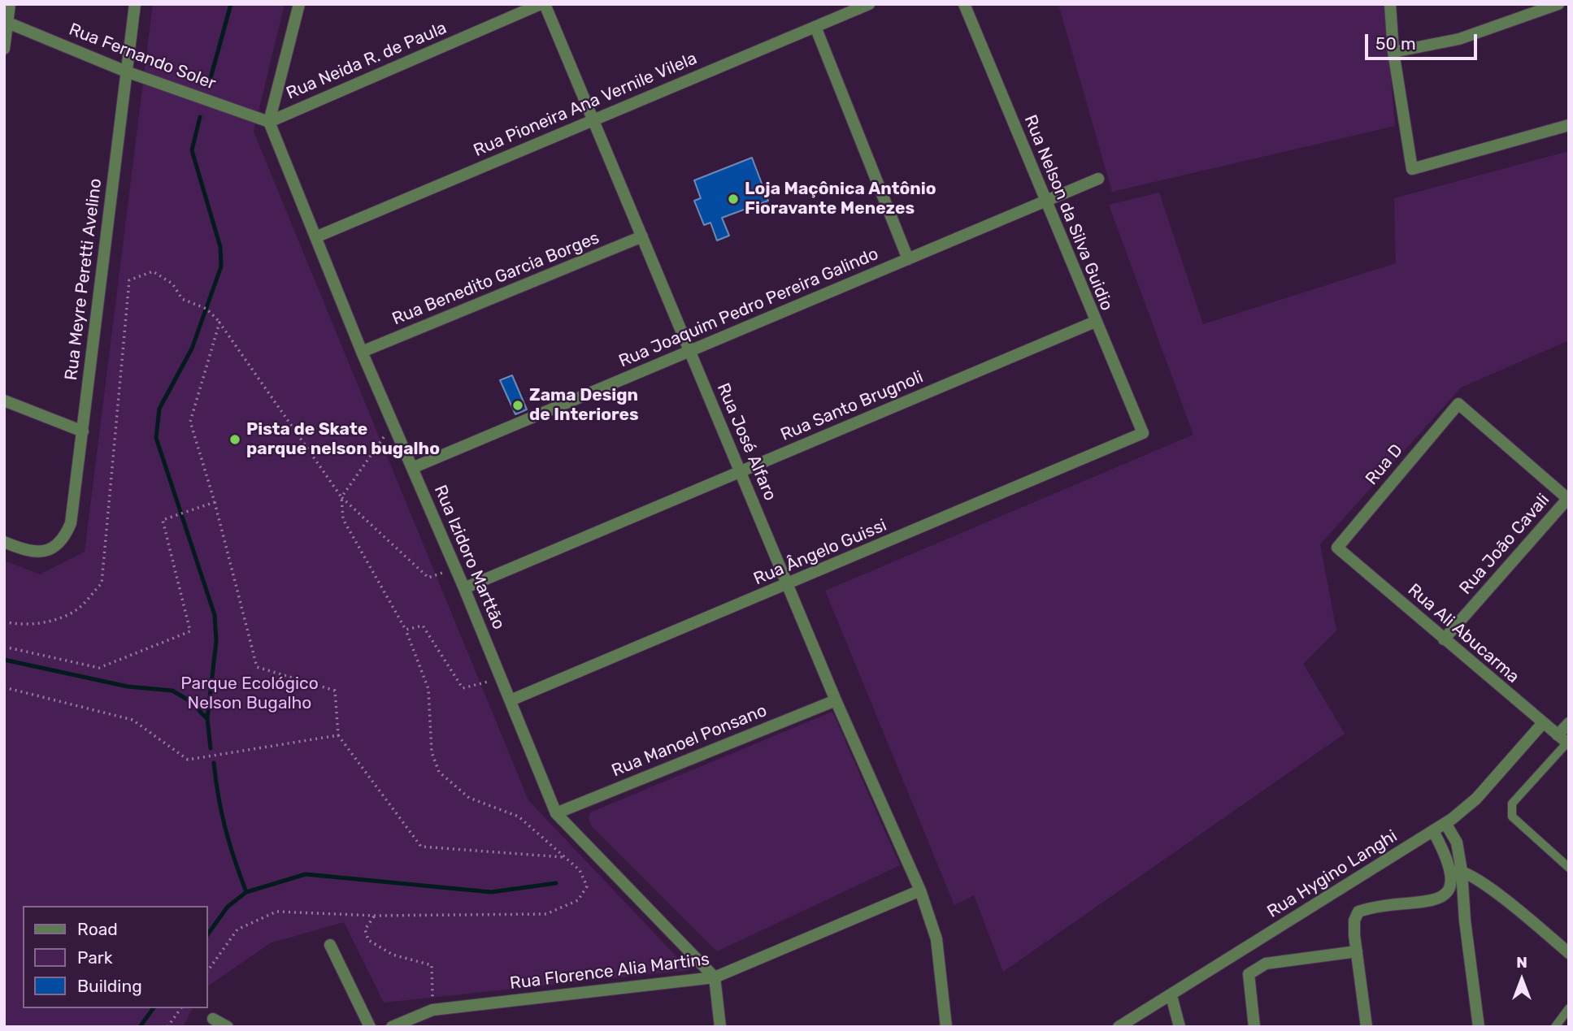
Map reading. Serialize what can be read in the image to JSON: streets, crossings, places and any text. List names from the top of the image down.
{
  "streets": {
    "street": [
      "Rua Fernando Soler",
      "Rua Neida R. de Paula",
      "Rua Pioneira Ana Vernile Vilela",
      "Rua Nelson da Silva Guidio",
      "Rua Benedito Garcia Borges",
      "Rua Meyre Peretti Avelino",
      "Rua Joaquim Pedro Pereira Galindo",
      "Rua Santo Brugnoli",
      "Rua José Alfaro",
      "Rua D",
      "Rua João Cavali",
      "Rua Ângelo Guissi",
      "Rua Izidoro Marttão",
      "Rua Ali Abucarma",
      "Rua Manoel Ponsano",
      "Rua Hygino Langhi",
      "Rua Florence Alia Martins"
    ]
  },
  "crossings": [
    ["Rua Fernando Soler", "Rua Neida R. de Paula"],
    ["Rua Fernando Soler", "Rua Meyre Peretti Avelino"],
    ["Rua Fernando Soler", "Rua Izidoro Marttão"],
    ["Rua Neida R. de Paula", "Rua José Alfaro"],
    ["Rua Neida R. de Paula", "Rua Izidoro Marttão"],
    ["Rua Pioneira Ana Vernile Vilela", "Rua José Alfaro"],
    ["Rua Pioneira Ana Vernile Vilela", "Rua Izidoro Marttão"],
    ["Rua Nelson da Silva Guidio", "Rua Joaquim Pedro Pereira Galindo"],
    ["Rua Nelson da Silva Guidio", "Rua Santo Brugnoli"],
    ["Rua Nelson da Silva Guidio", "Rua Ângelo Guissi"],
    ["Rua Benedito Garcia Borges", "Rua José Alfaro"],
    ["Rua Benedito Garcia Borges", "Rua Izidoro Marttão"],
    ["Rua Joaquim Pedro Pereira Galindo", "Rua José Alfaro"],
    ["Rua Joaquim Pedro Pereira Galindo", "Rua Izidoro Marttão"],
    ["Rua Santo Brugnoli", "Rua José Alfaro"],
    ["Rua Santo Brugnoli", "Rua Izidoro Marttão"],
    ["Rua José Alfaro", "Rua Ângelo Guissi"],
    ["Rua José Alfaro", "Rua Manoel Ponsano"],
    ["Rua José Alfaro", "Rua Florence Alia Martins"],
    ["Rua D", "Rua João Cavali"],
    ["Rua D", "Rua Ali Abucarma"],
    ["Rua João Cavali", "Rua Ali Abucarma"],
    ["Rua Ângelo Guissi", "Rua Izidoro Marttão"],
    ["Rua Izidoro Marttão", "Rua Manoel Ponsano"],
    ["Rua Izidoro Marttão", "Rua Florence Alia Martins"],
    ["Rua Ali Abucarma", "Rua Hygino Langhi"]
  ],
  "parks": ["Parque Ecológico Nelson Bugalho"],
  "places": ["Loja Maçônica Antônio Fioravante Menezes", "Zama Design de Interiores", "Pista de Skate parque nelson bugalho"],
  "legend": ["Road", "Park", "Building"],
  "scale_bar": "50 m",
  "north": "top"
}
